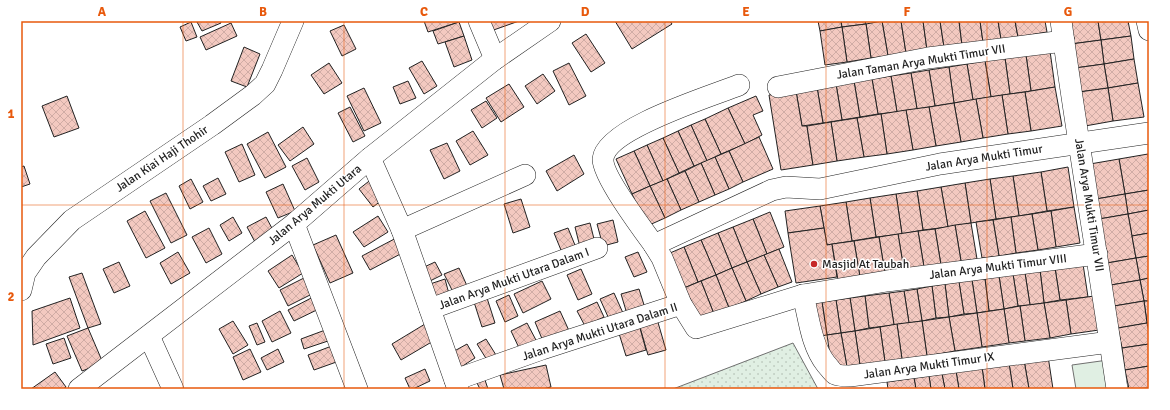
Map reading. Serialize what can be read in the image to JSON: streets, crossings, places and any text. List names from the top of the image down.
{
  "streets": {
    "street": [
      "Jalan Taman Arya Mukti Timur VII",
      "Jalan Arya Mukti Timur",
      "Jalan Kiai Haji Thohir",
      "Jalan Arya Mukti Utara",
      "Jalan Arya Mukti Timur VII",
      "Jalan Arya Mukti Timur VIII",
      "Jalan Arya Mukti Utara Dalam I",
      "Jalan Arya Mukti Utara Dalam II",
      "Jalan Arya Mukti Timur IX"
    ]
  },
  "crossings": [
    ["Jalan Taman Arya Mukti Timur VII", "Jalan Arya Mukti Timur VII"],
    ["Jalan Arya Mukti Timur", "Jalan Arya Mukti Timur VII"],
    ["Jalan Arya Mukti Timur VII", "Jalan Arya Mukti Timur VIII"],
    ["Jalan Arya Mukti Timur VII", "Jalan Arya Mukti Timur IX"],
    ["Jalan Arya Mukti Timur VIII", "Jalan Arya Mukti Utara Dalam II"],
    ["Jalan Arya Mukti Timur VIII", "Jalan Arya Mukti Timur IX"],
    ["Jalan Arya Mukti Utara Dalam II", "Jalan Arya Mukti Timur IX"]
  ],
  "places": ["Masjid At Taubah"],
  "grid": {
    "columns": [
      "A",
      "B",
      "C",
      "D",
      "E",
      "F",
      "G"
    ],
    "rows": ["1", "2"]
  }
}
